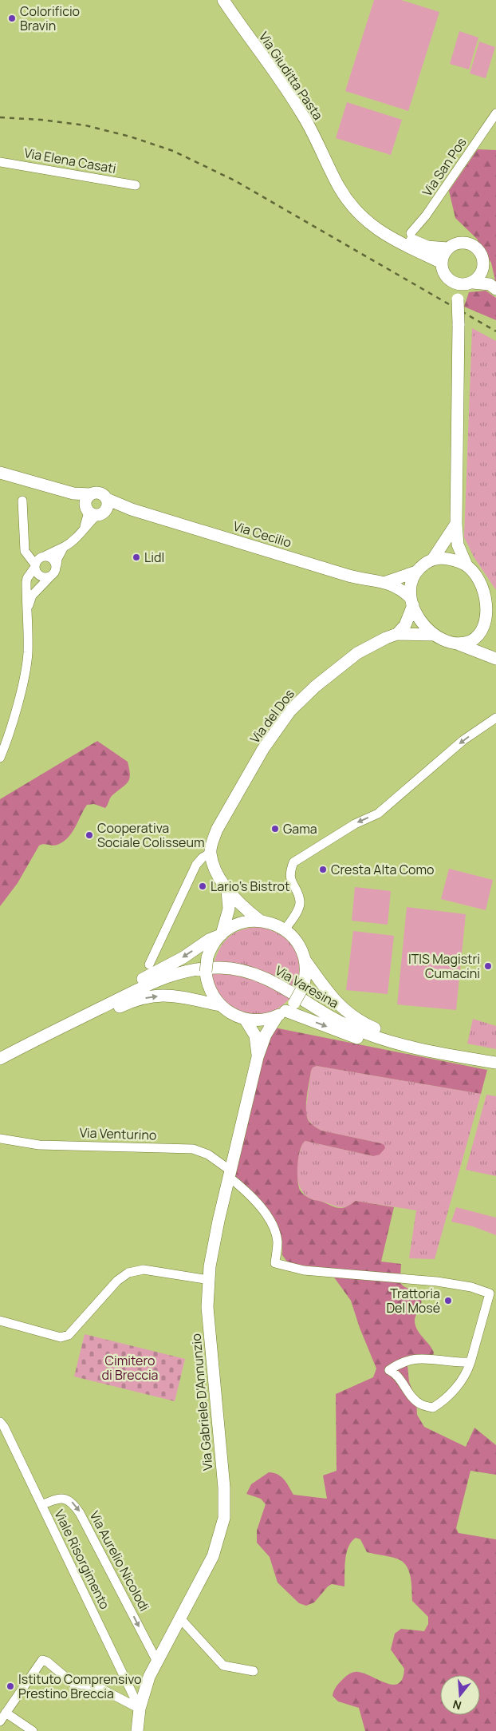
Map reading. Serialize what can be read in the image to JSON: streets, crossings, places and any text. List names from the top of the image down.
{
  "streets": {
    "main road": [
      "Via Giuditta Pasta",
      "Via Cecilio",
      "Via del Dos",
      "Via Varesina",
      "Via Gabriele D'Annunzio"
    ],
    "street": [
      "Via Elena Casati",
      "Via San Pos",
      "Via Venturino",
      "Viale Risorgimento",
      "Via Aurelio Nicolodi"
    ]
  },
  "crossings": [
    ["Via Cecilio", "Via del Dos"],
    ["Via Venturino", "Via Gabriele D'Annunzio"],
    ["Via Gabriele D'Annunzio", "Viale Risorgimento"],
    ["Via Gabriele D'Annunzio", "Via Aurelio Nicolodi"],
    ["Viale Risorgimento", "Via Aurelio Nicolodi"]
  ],
  "one_way": ["Via Aurelio Nicolodi"],
  "parks": ["Cimitero di Breccia"],
  "places": [
    "Colorificio Bravin",
    "Lidl",
    "Gama",
    "Cooperativa Sociale Colisseum",
    "Cresta Alta Como",
    "Lario's Bistrot",
    "ITIS Magistri Cumacini",
    "Trattoria Del Mosé",
    "Istituto Comprensivo Prestino Breccia"
  ],
  "north": "bottom"
}
